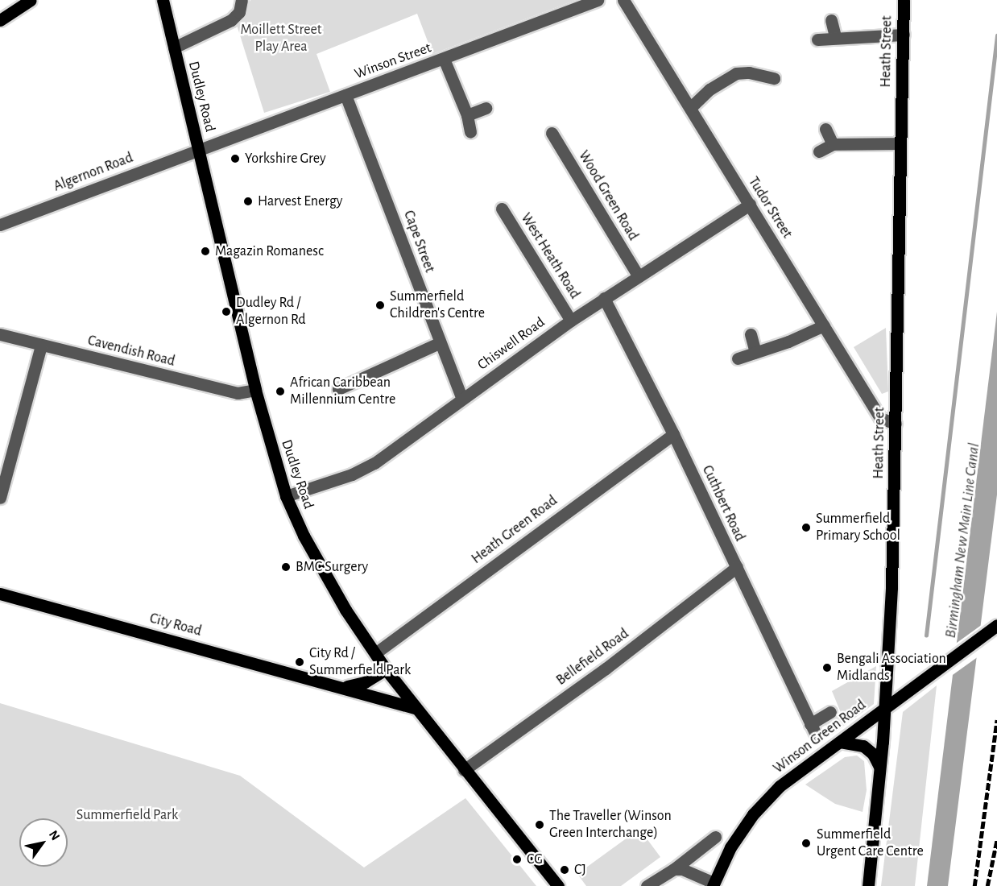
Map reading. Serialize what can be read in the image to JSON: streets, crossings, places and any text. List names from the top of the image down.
{
  "streets": {
    "main road": [
      "Heath Street",
      "Dudley Road",
      "City Road",
      "Winson Green Road"
    ],
    "street": [
      "Winson Street",
      "Algernon Road",
      "Wood Green Road",
      "Tudor Street",
      "Cape Street",
      "West Heath Road",
      "Chiswell Road",
      "Cavendish Road",
      "Cuthbert Road",
      "Heath Green Road",
      "Bellefield Road"
    ]
  },
  "crossings": [
    ["Heath Street", "Tudor Street"],
    ["Heath Street", "Winson Green Road"],
    ["Winson Street", "Dudley Road"],
    ["Winson Street", "Algernon Road"],
    ["Winson Street", "Cape Street"],
    ["Dudley Road", "Algernon Road"],
    ["Dudley Road", "Chiswell Road"],
    ["Dudley Road", "Cavendish Road"],
    ["Dudley Road", "Heath Green Road"],
    ["Dudley Road", "City Road"],
    ["Dudley Road", "Bellefield Road"],
    ["Wood Green Road", "Chiswell Road"],
    ["Tudor Street", "Chiswell Road"],
    ["Cape Street", "Chiswell Road"],
    ["West Heath Road", "Chiswell Road"],
    ["Chiswell Road", "Cuthbert Road"],
    ["Cuthbert Road", "Heath Green Road"],
    ["Cuthbert Road", "Bellefield Road"]
  ],
  "water": ["Birmingham New Main Line Canal"],
  "parks": ["Moillett Street Play Area", "Summerfield Park"],
  "places": [
    "Yorkshire Grey",
    "Harvest Energy",
    "Magazin Romanesc",
    "Summerfield Children's Centre",
    "Dudley Rd / Algernon Rd",
    "African Caribbean Millennium Centre",
    "Summerfield Primary School",
    "BMC Surgery",
    "City Rd / Summerfield Park",
    "Bengali Association Midlands",
    "The Traveller (Winson Green Interchange)",
    "Summerfield Urgent Care Centre",
    "CG",
    "CJ"
  ],
  "north": "top right"
}
